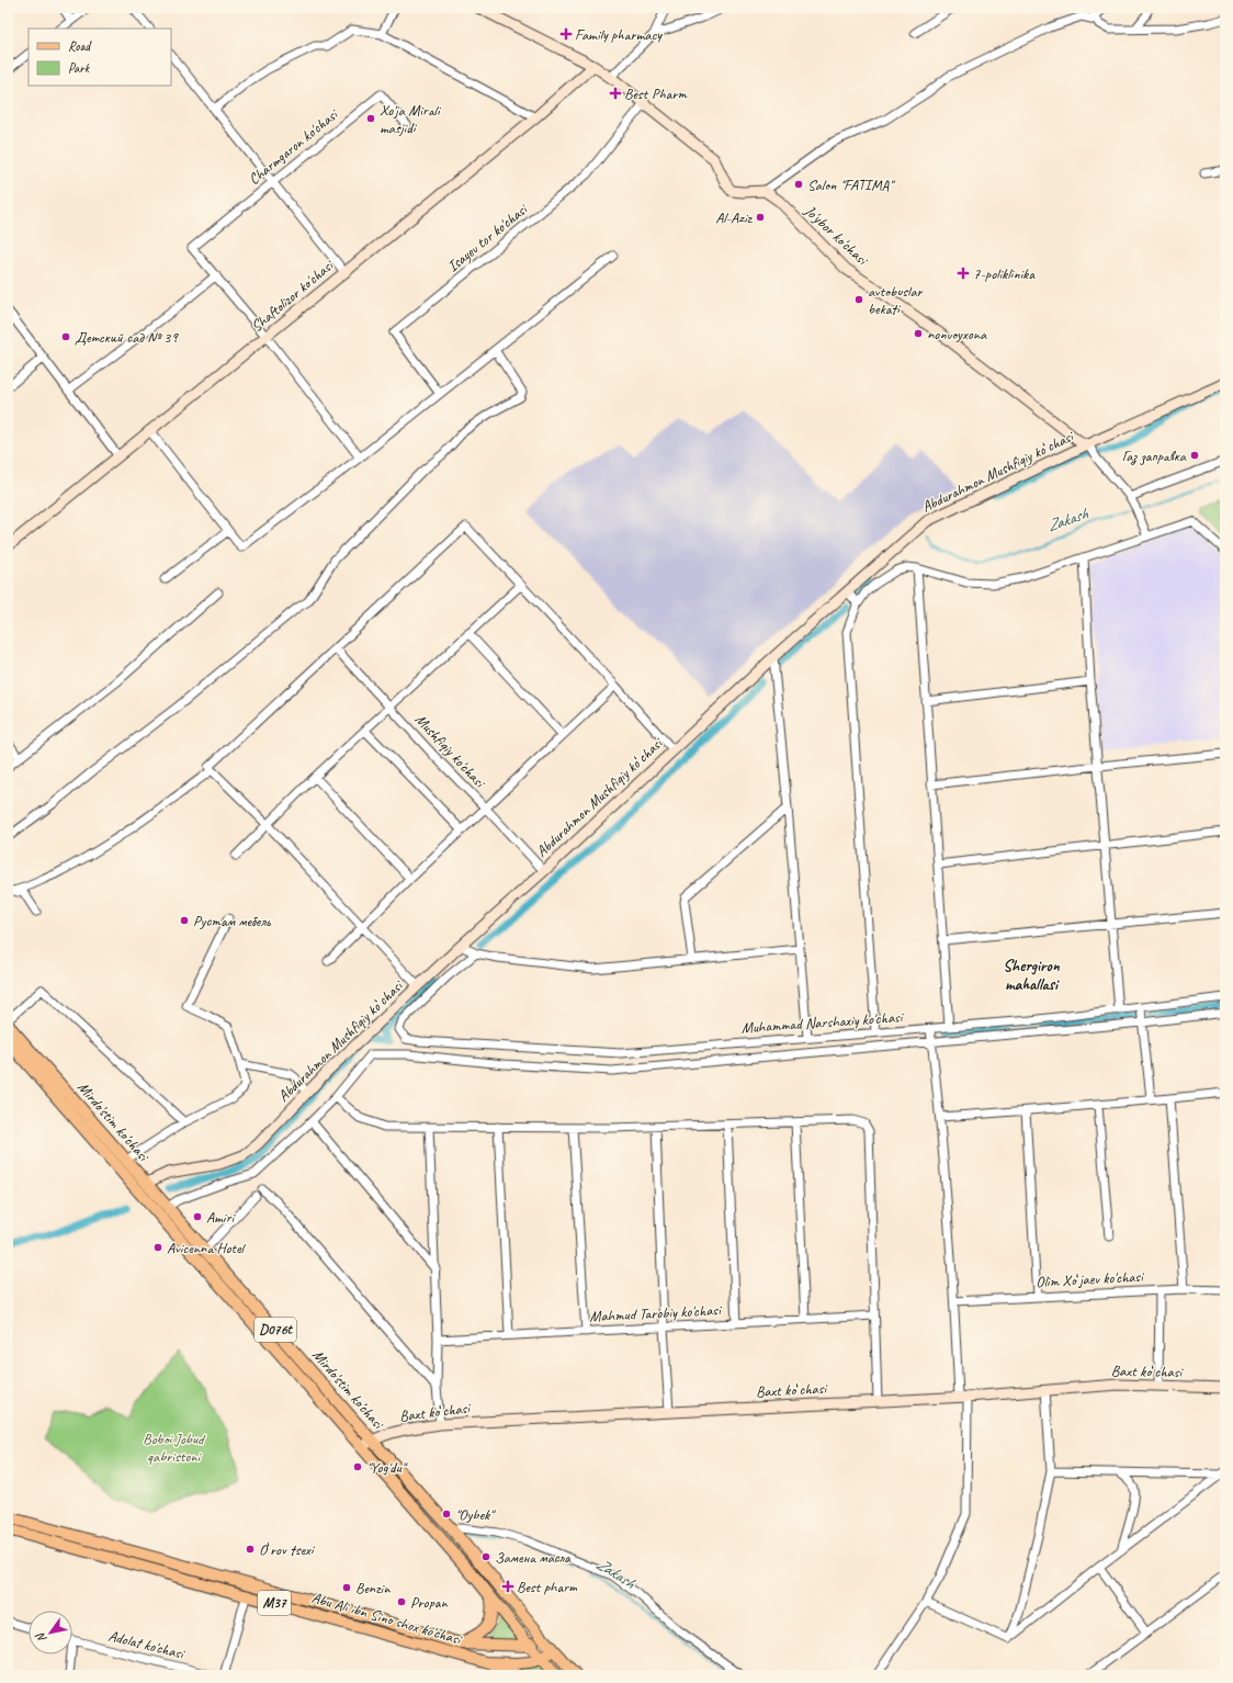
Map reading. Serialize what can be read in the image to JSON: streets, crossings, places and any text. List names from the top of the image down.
{
  "streets": {
    "main road": [
      "Mirdo'stim ko'chasi",
      "D076t",
      "M37",
      "Abu Ali ibn Sino shox ko'chasi"
    ],
    "street": [
      "Charmgaron ko'chasi",
      "Jo'ybor ko'chasi",
      "Isayev tor ko'chasi",
      "Shaftolizor ko'chasi",
      "Abdurahmon Mushfiqiy koʻchasi",
      "Mushfiqiy ko'chasi",
      "Muhammad Narshaxiy ko'chasi",
      "Olim Xoʻjaev ko'chasi",
      "Mahmud Tarobiy ko'chasi",
      "Baxt koʻchasi",
      "Adolat ko'chasi"
    ]
  },
  "crossings": [
    ["Jo'ybor ko'chasi", "Abdurahmon Mushfiqiy koʻchasi"],
    ["Abdurahmon Mushfiqiy koʻchasi", "Mushfiqiy ko'chasi"],
    ["Abdurahmon Mushfiqiy koʻchasi", "Mirdo'stim ko'chasi"],
    ["Mirdo'stim ko'chasi", "Baxt koʻchasi"],
    ["Mirdo'stim ko'chasi", "Abu Ali ibn Sino shox ko'chasi"],
    ["M37", "Abu Ali ibn Sino shox ko'chasi"]
  ],
  "districts": ["Shergiron mahallasi"],
  "water": ["Zakash"],
  "parks": ["Boboi Jobud qabristoni"],
  "places": {
    "health": [
      "Family pharmacy",
      "Best Pharm",
      "7-poliklinika",
      "Best pharm"
    ],
    "other": [
      "Xo'ja Mirali masjidi",
      "Salon \"FATIMA\"",
      "Al-Aziz",
      "avtobuslar bekati",
      "nonvoyxona",
      "Детский сад № 39",
      "Газ заправка",
      "Рустам мебель",
      "Amiri",
      "Avicenna Hotel",
      "\"Yog'du\"",
      "\"Oybek\"",
      "Oʻrov tsexi",
      "Замена масла",
      "Benzin",
      "Propan"
    ]
  },
  "legend": ["Road", "Park"],
  "north": "bottom left"
}
